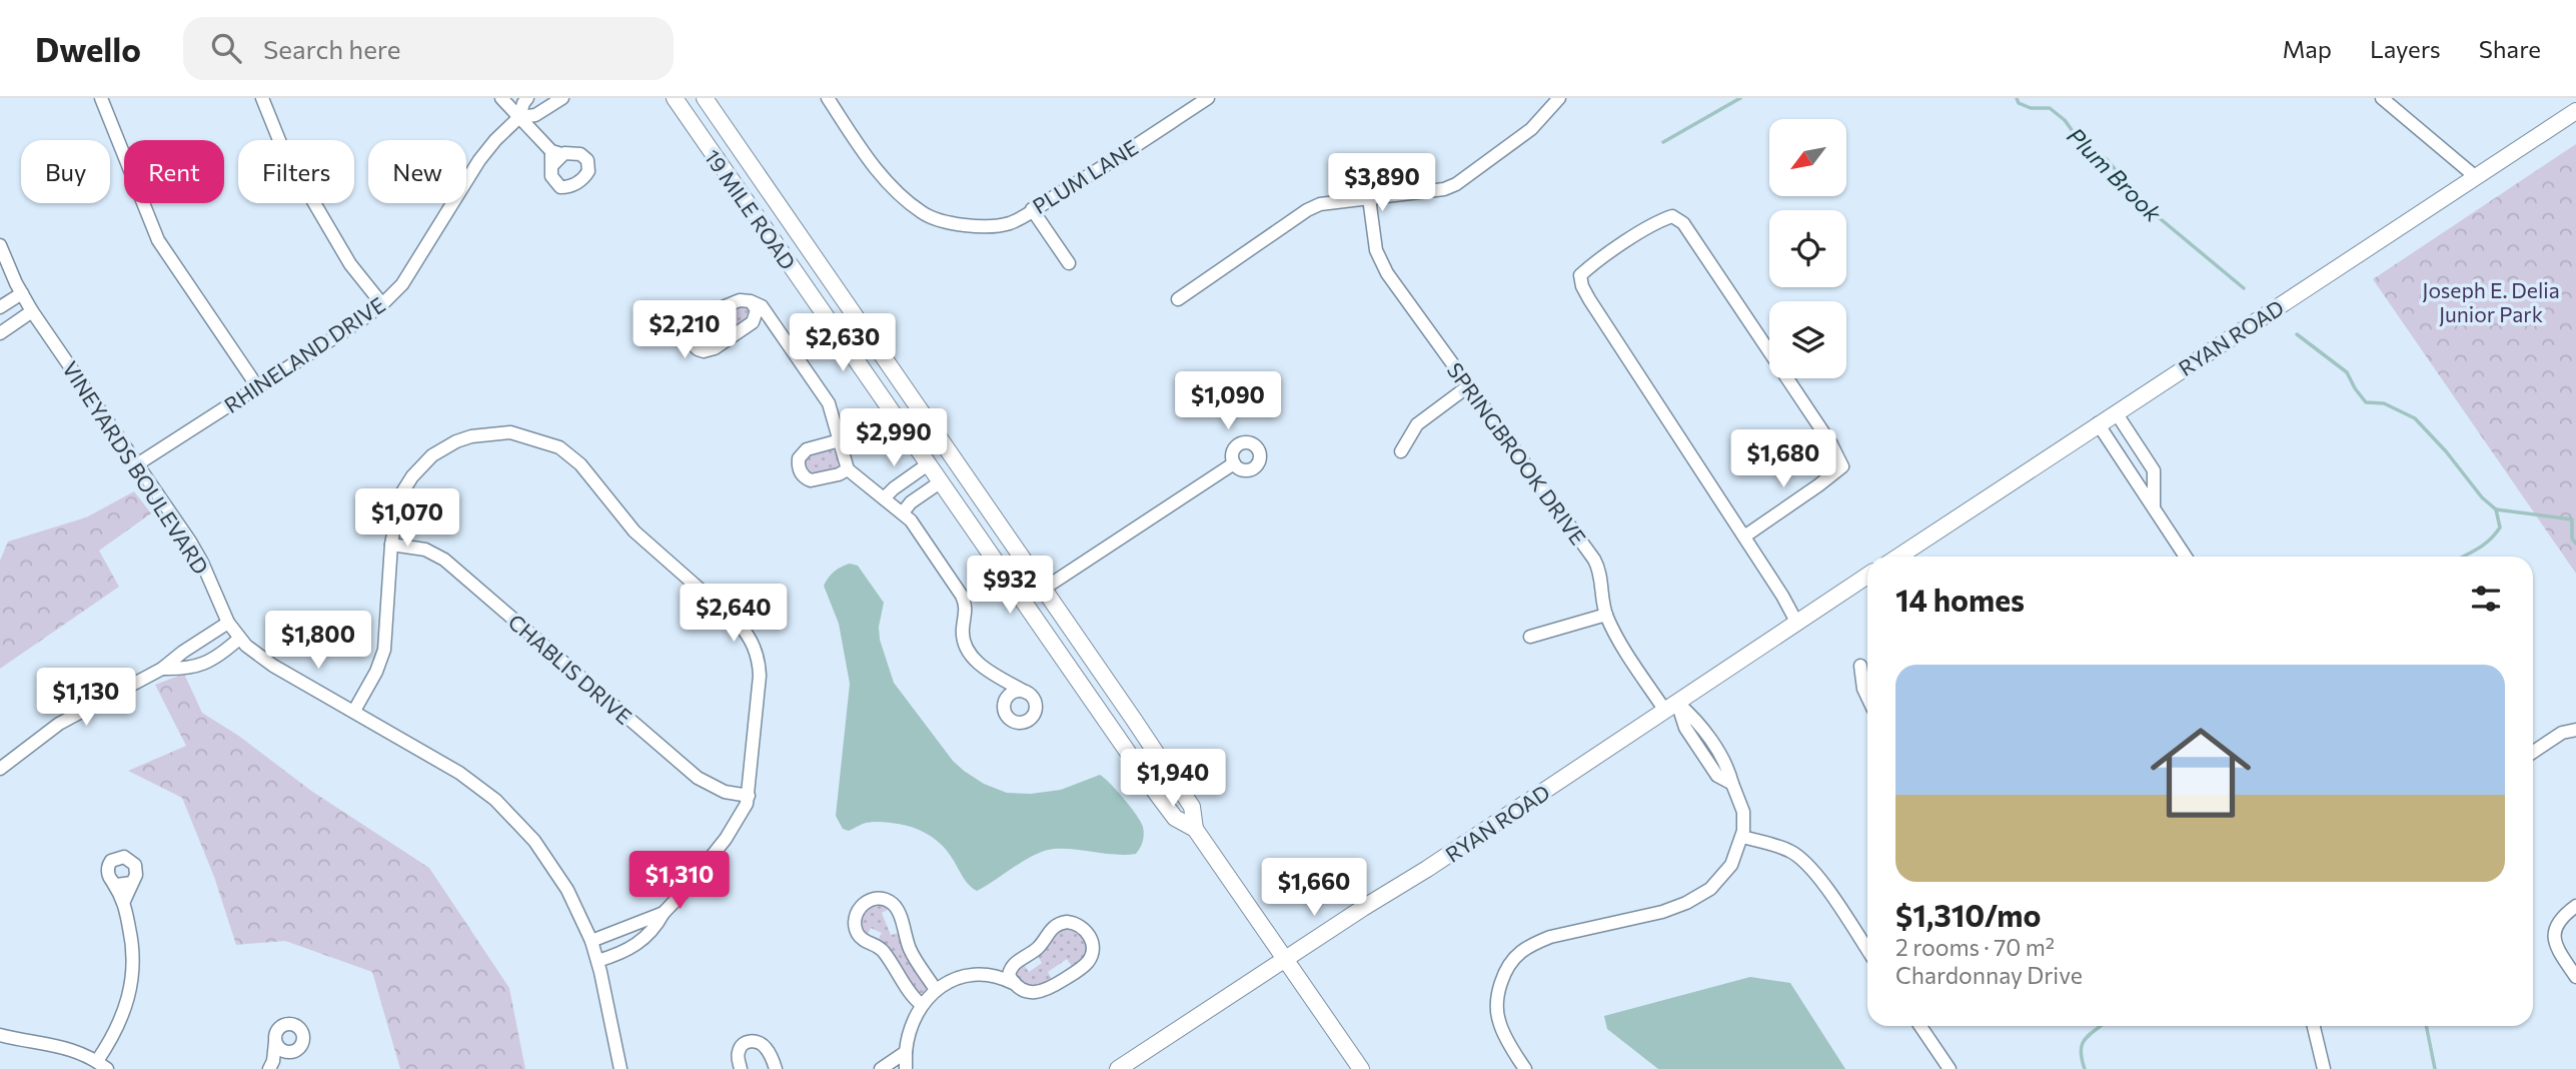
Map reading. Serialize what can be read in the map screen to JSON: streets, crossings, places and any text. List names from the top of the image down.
{
  "streets": {
    "main road": ["19 MILE ROAD", "RYAN ROAD"],
    "street": [
      "PLUM LANE",
      "RHINELAND DRIVE",
      "SPRINGBROOK DRIVE",
      "VINEYARDS BOULEVARD",
      "CHABLIS DRIVE"
    ]
  },
  "crossings": [
    ["19 MILE ROAD", "RYAN ROAD"],
    ["RYAN ROAD", "SPRINGBROOK DRIVE"],
    ["RHINELAND DRIVE", "VINEYARDS BOULEVARD"]
  ],
  "water": ["Plum Brook"],
  "parks": ["Joseph E. Delia Junior Park"],
  "north": "bottom left",
  "page": {
    "header": "Dwello",
    "search": "Search here",
    "nav": ["Map", "Layers", "Share"],
    "chip": [
      "Buy",
      "Rent",
      "Filters",
      "New"
    ],
    "price": [
      "$3,890",
      "$2,210",
      "$2,630",
      "$1,090",
      "$2,990",
      "$1,680",
      "$1,070",
      "$932",
      "$2,640",
      "$1,800",
      "$1,130",
      "$1,940",
      "$1,310",
      "$1,660"
    ],
    "heading": "14 homes",
    "list": [
      {
        "name": "$1,310/mo",
        "note": "2 rooms · 70 m² · Chardonnay Drive"
      }
    ]
  }
}
